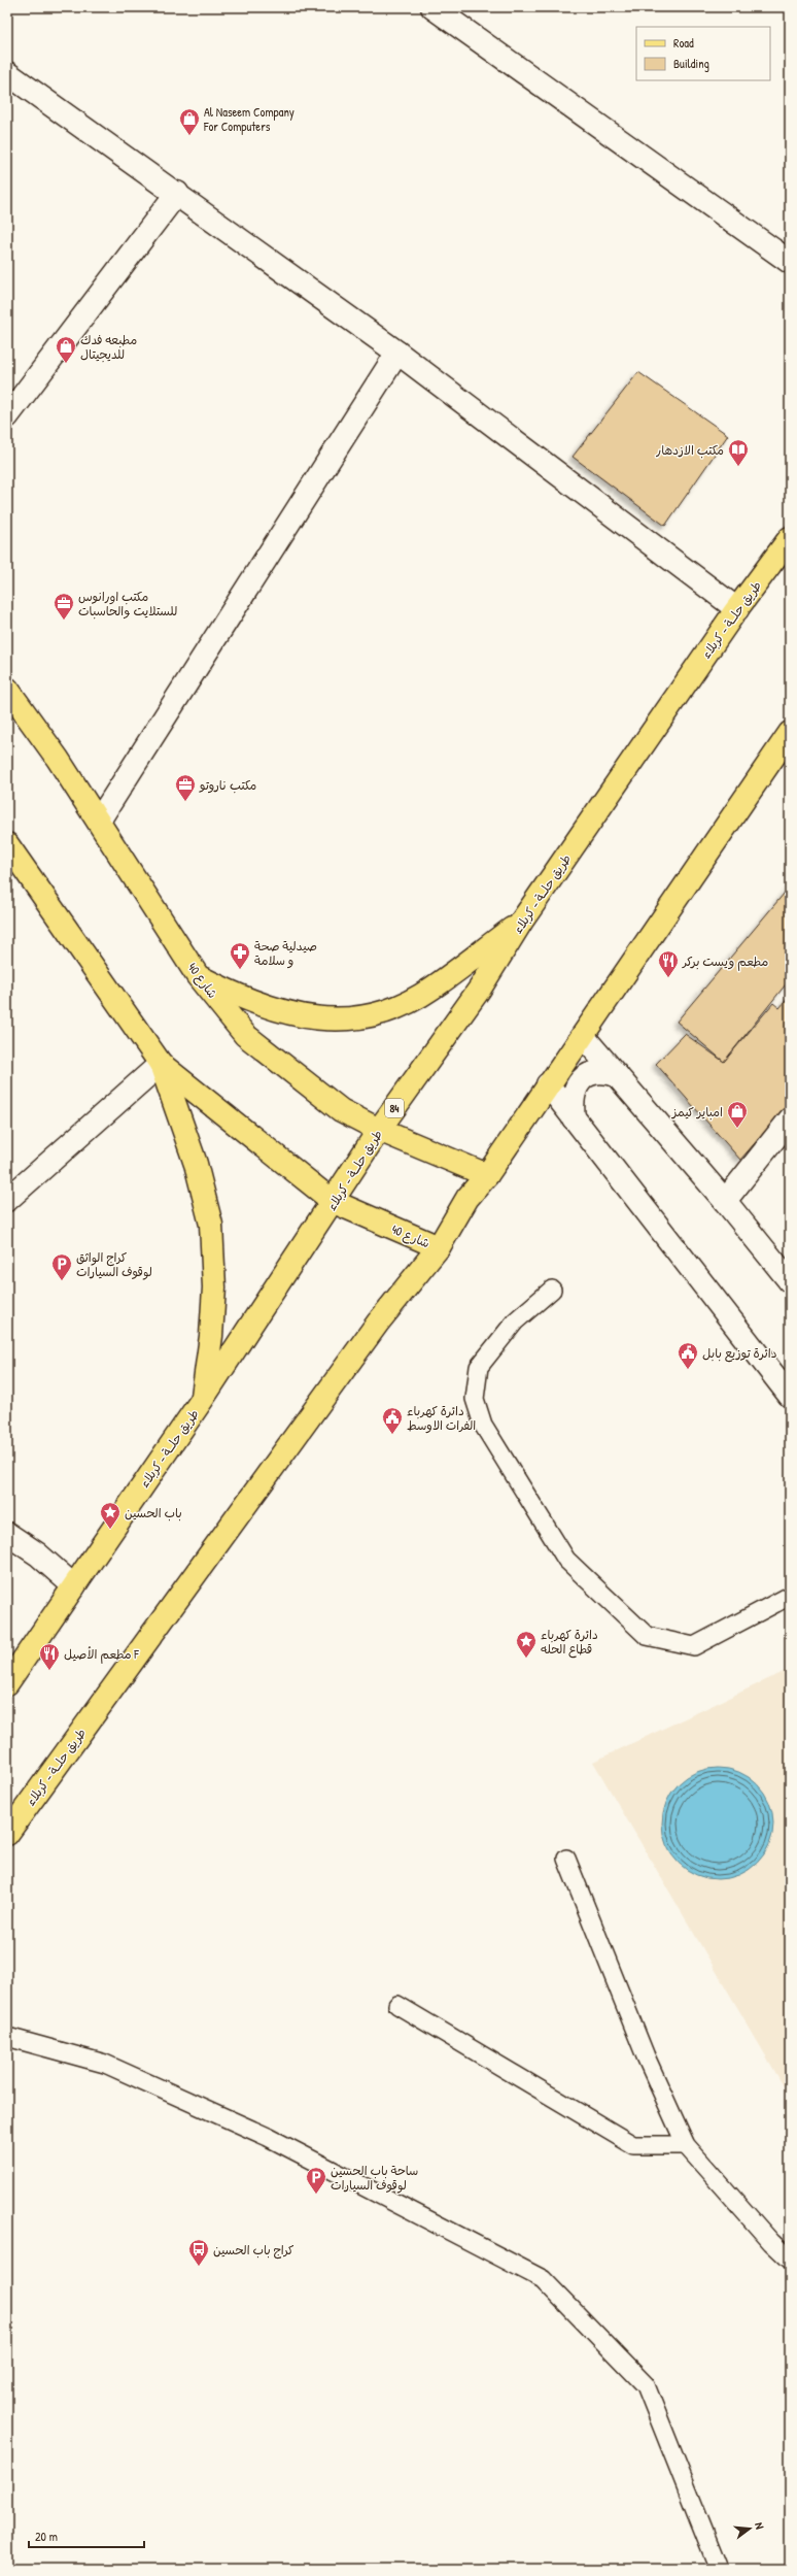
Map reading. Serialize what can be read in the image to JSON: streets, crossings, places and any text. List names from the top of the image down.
{
  "streets": {
    "main road": ["طريق حلــة - كربلاء", "شارع 40", "84"]
  },
  "crossings": [
    ["طريق حلــة - كربلاء", "شارع 40"]
  ],
  "places": {
    "shop": ["Al Naseem Company For Computers", "مطبعه فدك للديجيتال", "امباير كيمز"],
    "library": ["مكتب الازدهار"],
    "office": ["مكتب اورانوس للستلايت والحاسبات", "مكتب ناروتو"],
    "pharmacy": ["صيدلية صحة و سلامة"],
    "restaurant": ["مطعم ويست بركر", "مطعم الأصيل F"],
    "parking": ["كراج الواثق لوقوف السيارات", "ساحة باب الحسين لوقوف السيارات"],
    "public building": ["دائرة توزيع بابل", "دائرة كهرباء الفرات الاوسط"],
    "place": ["باب الحسين", "دائرة كهرباء قطاع الحله"],
    "bus stop": ["كراج باب الحسين"]
  },
  "legend": ["Road", "Building"],
  "scale_bar": "20 m",
  "north": "right"
}
